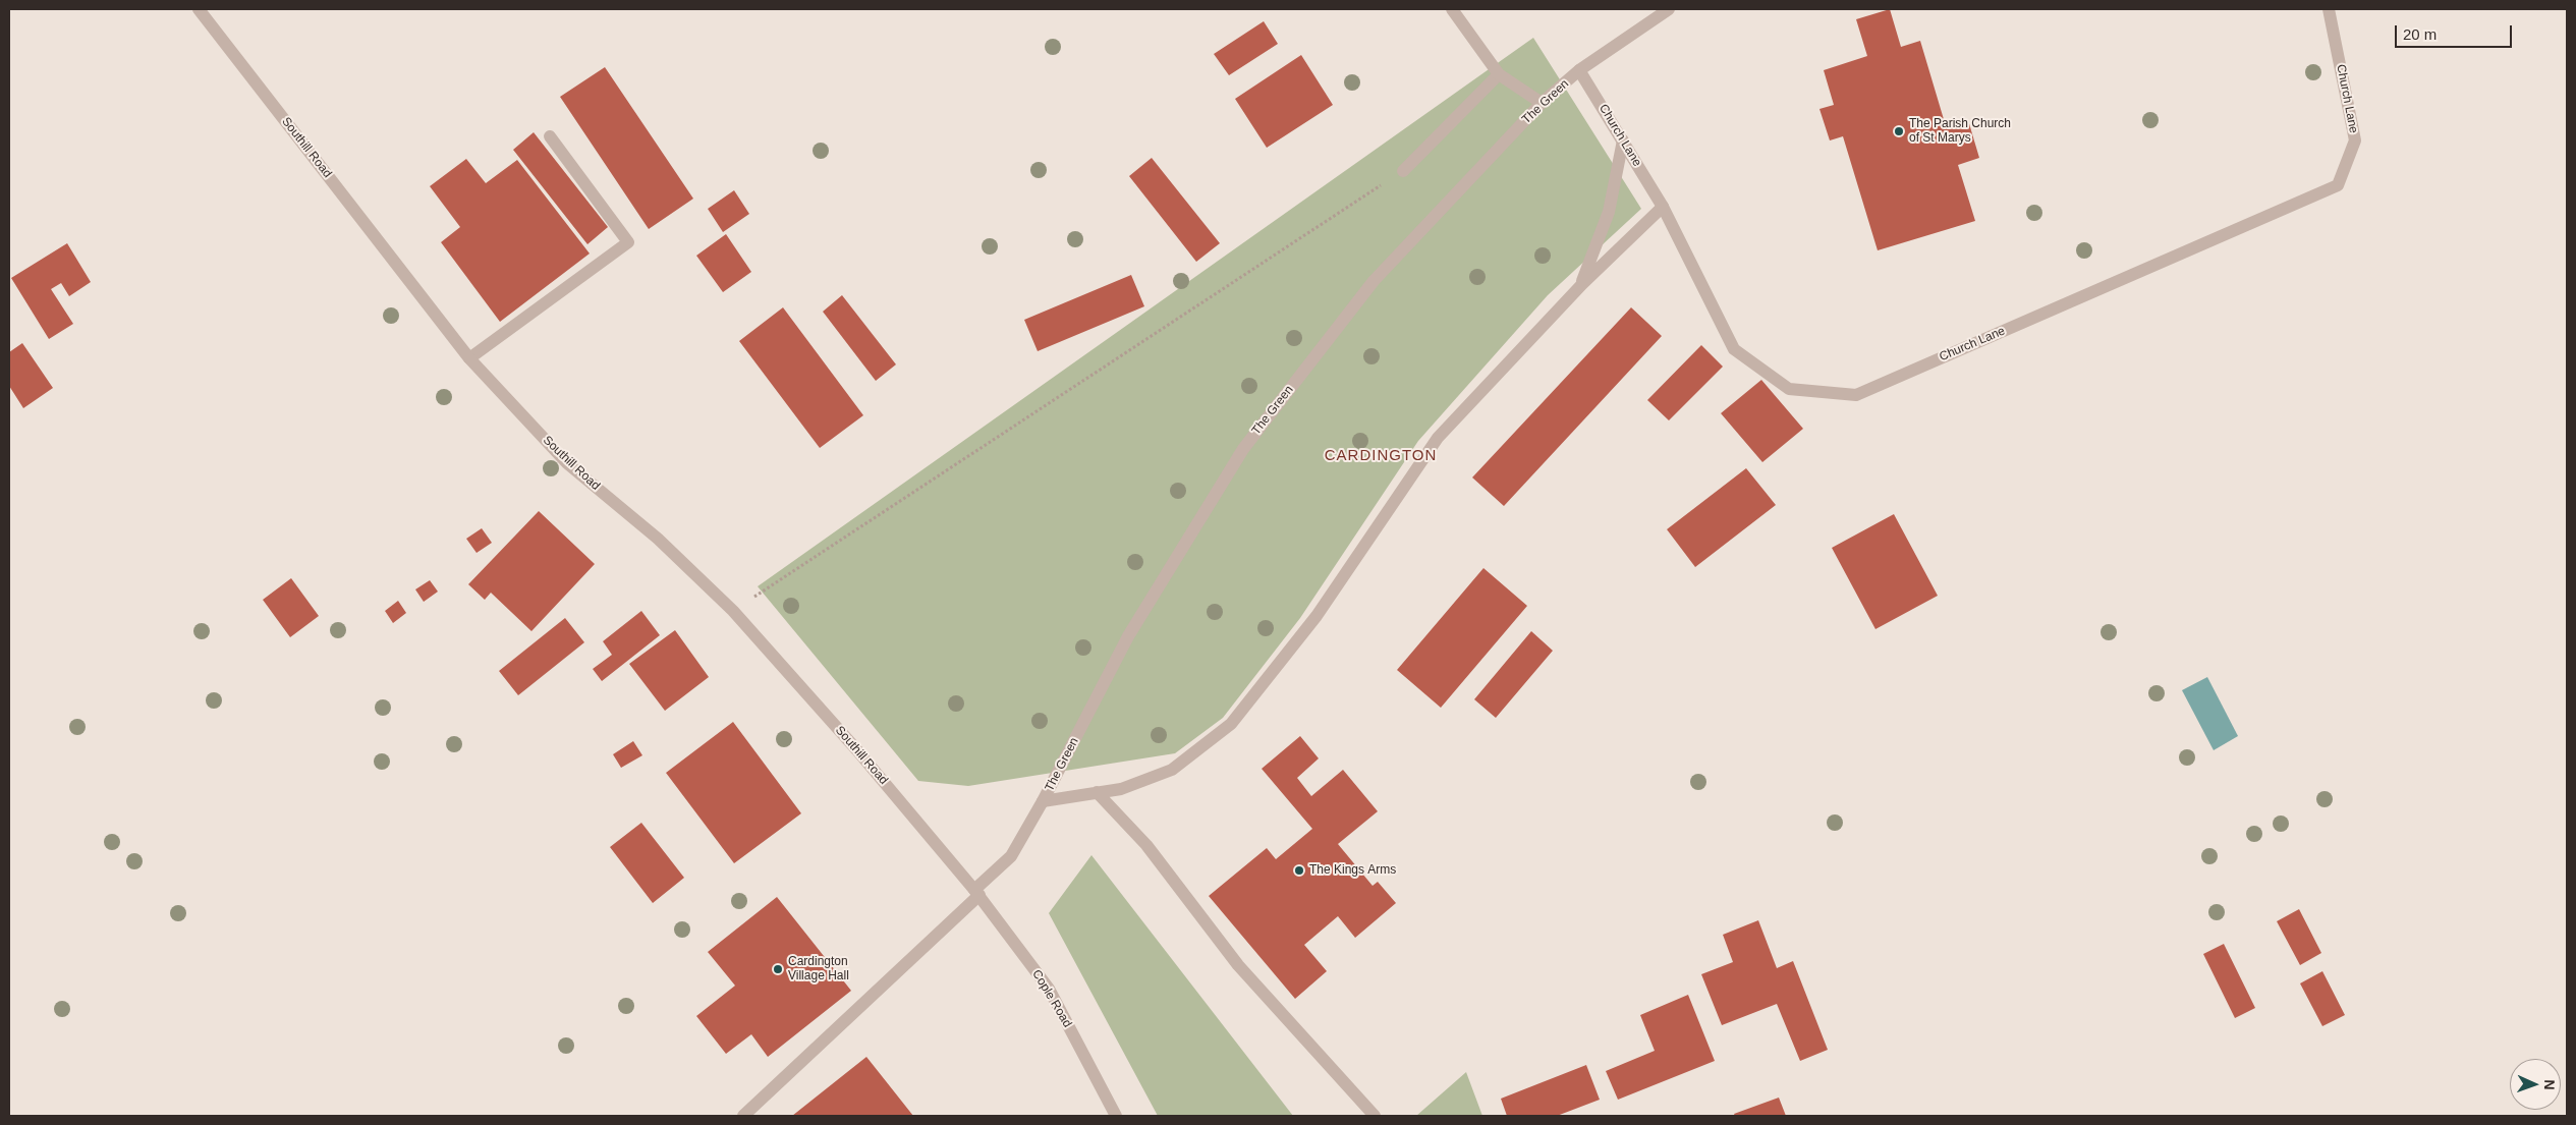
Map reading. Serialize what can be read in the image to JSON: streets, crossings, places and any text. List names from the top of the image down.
{
  "streets": {
    "street": [
      "Church Lane",
      "The Green",
      "Southill Road",
      "Cople Road"
    ]
  },
  "crossings": [
    ["Church Lane", "The Green"],
    ["The Green", "Southill Road"],
    ["The Green", "Cople Road"],
    ["Southill Road", "Cople Road"]
  ],
  "districts": ["CARDINGTON"],
  "places": ["The Parish Church of St Marys", "The Kings Arms", "Cardington Village Hall"],
  "scale_bar": "20 m",
  "north": "right"
}
